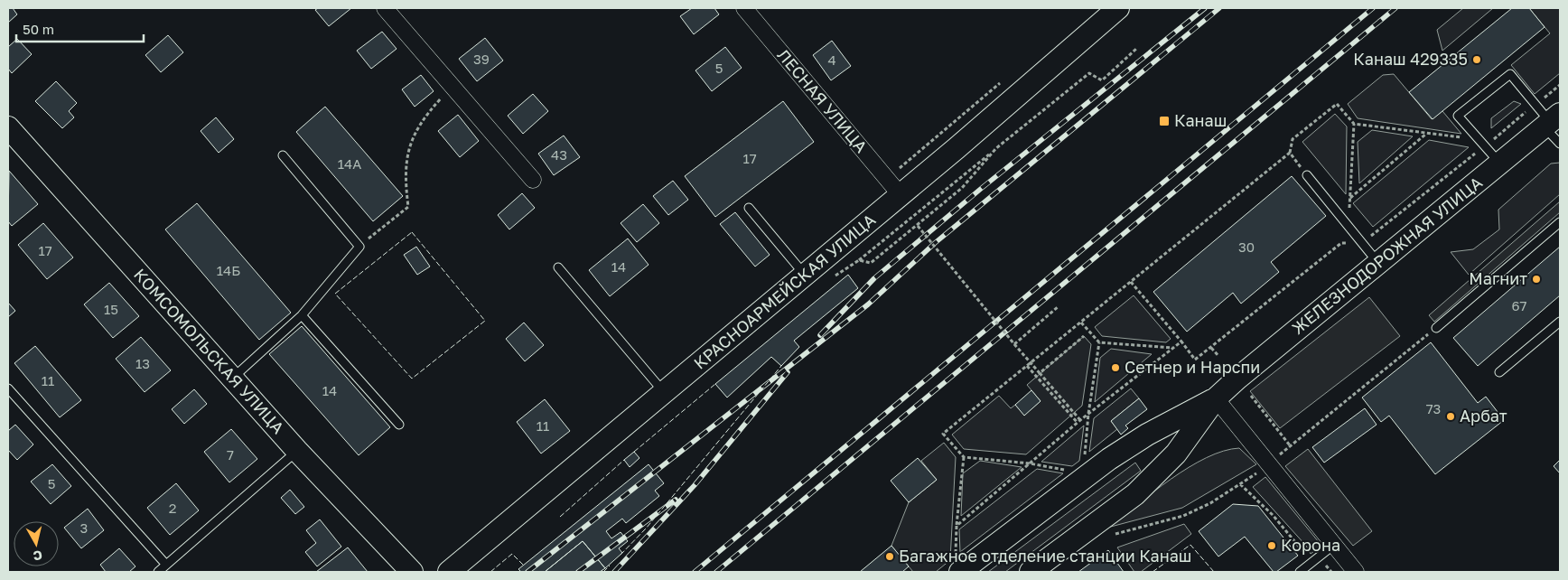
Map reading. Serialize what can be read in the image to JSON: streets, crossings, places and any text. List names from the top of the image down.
{
  "streets": {
    "main road": ["ЖЕЛЕЗНОДОРОЖНАЯ УЛИЦА", "КРАСНОАРМЕЙСКАЯ УЛИЦА", "КОМСОМОЛЬСКАЯ УЛИЦА"],
    "street": ["ЛЕСНАЯ УЛИЦА"]
  },
  "crossings": [
    ["ЛЕСНАЯ УЛИЦА", "КРАСНОАРМЕЙСКАЯ УЛИЦА"]
  ],
  "places": {
    "other": [
      "Канаш 429335",
      "Магнит",
      "Сетнер и Нарспи",
      "Арбат",
      "Корона",
      "Багажное отделение станции Канаш"
    ],
    "transit": ["Канаш"]
  },
  "house_numbers": [
    "39",
    "4",
    "5",
    "43",
    "17",
    "14А",
    "30",
    "17",
    "14",
    "14Б",
    "67",
    "15",
    "13",
    "11",
    "14",
    "73",
    "11",
    "7",
    "5",
    "2",
    "3"
  ],
  "scale_bar": "50 m",
  "north": "bottom"
}
